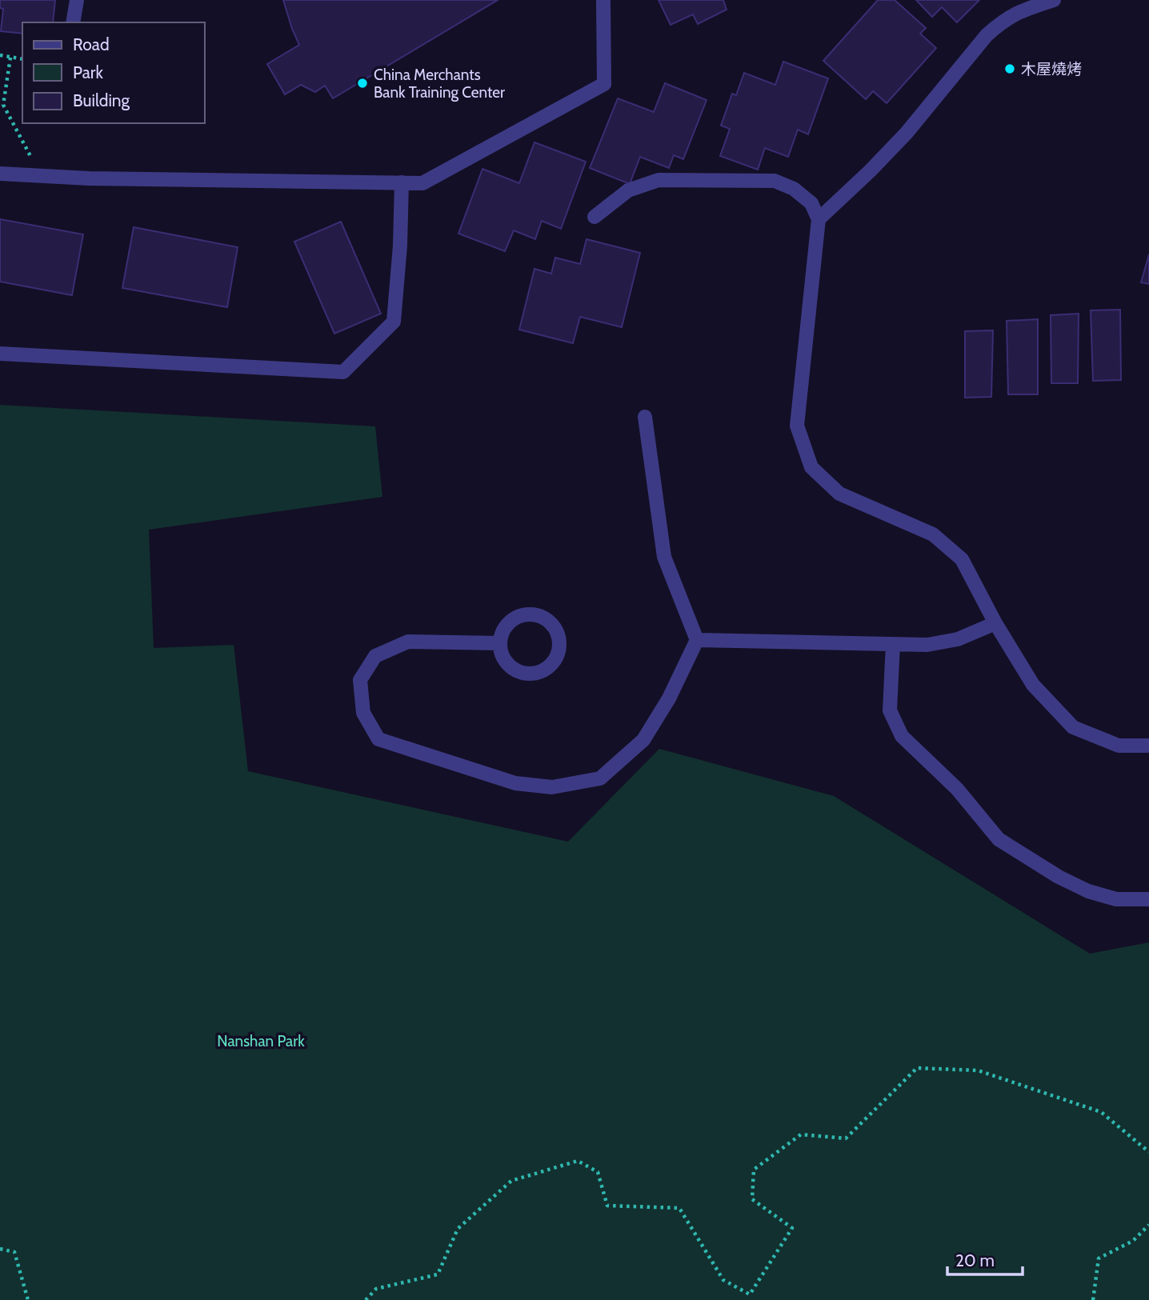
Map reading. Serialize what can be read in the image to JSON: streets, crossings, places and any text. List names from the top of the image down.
{
  "parks": ["Nanshan Park"],
  "places": ["木屋燒烤", "China Merchants Bank Training Center"],
  "legend": ["Road", "Park", "Building"],
  "scale_bar": "20 m"
}
